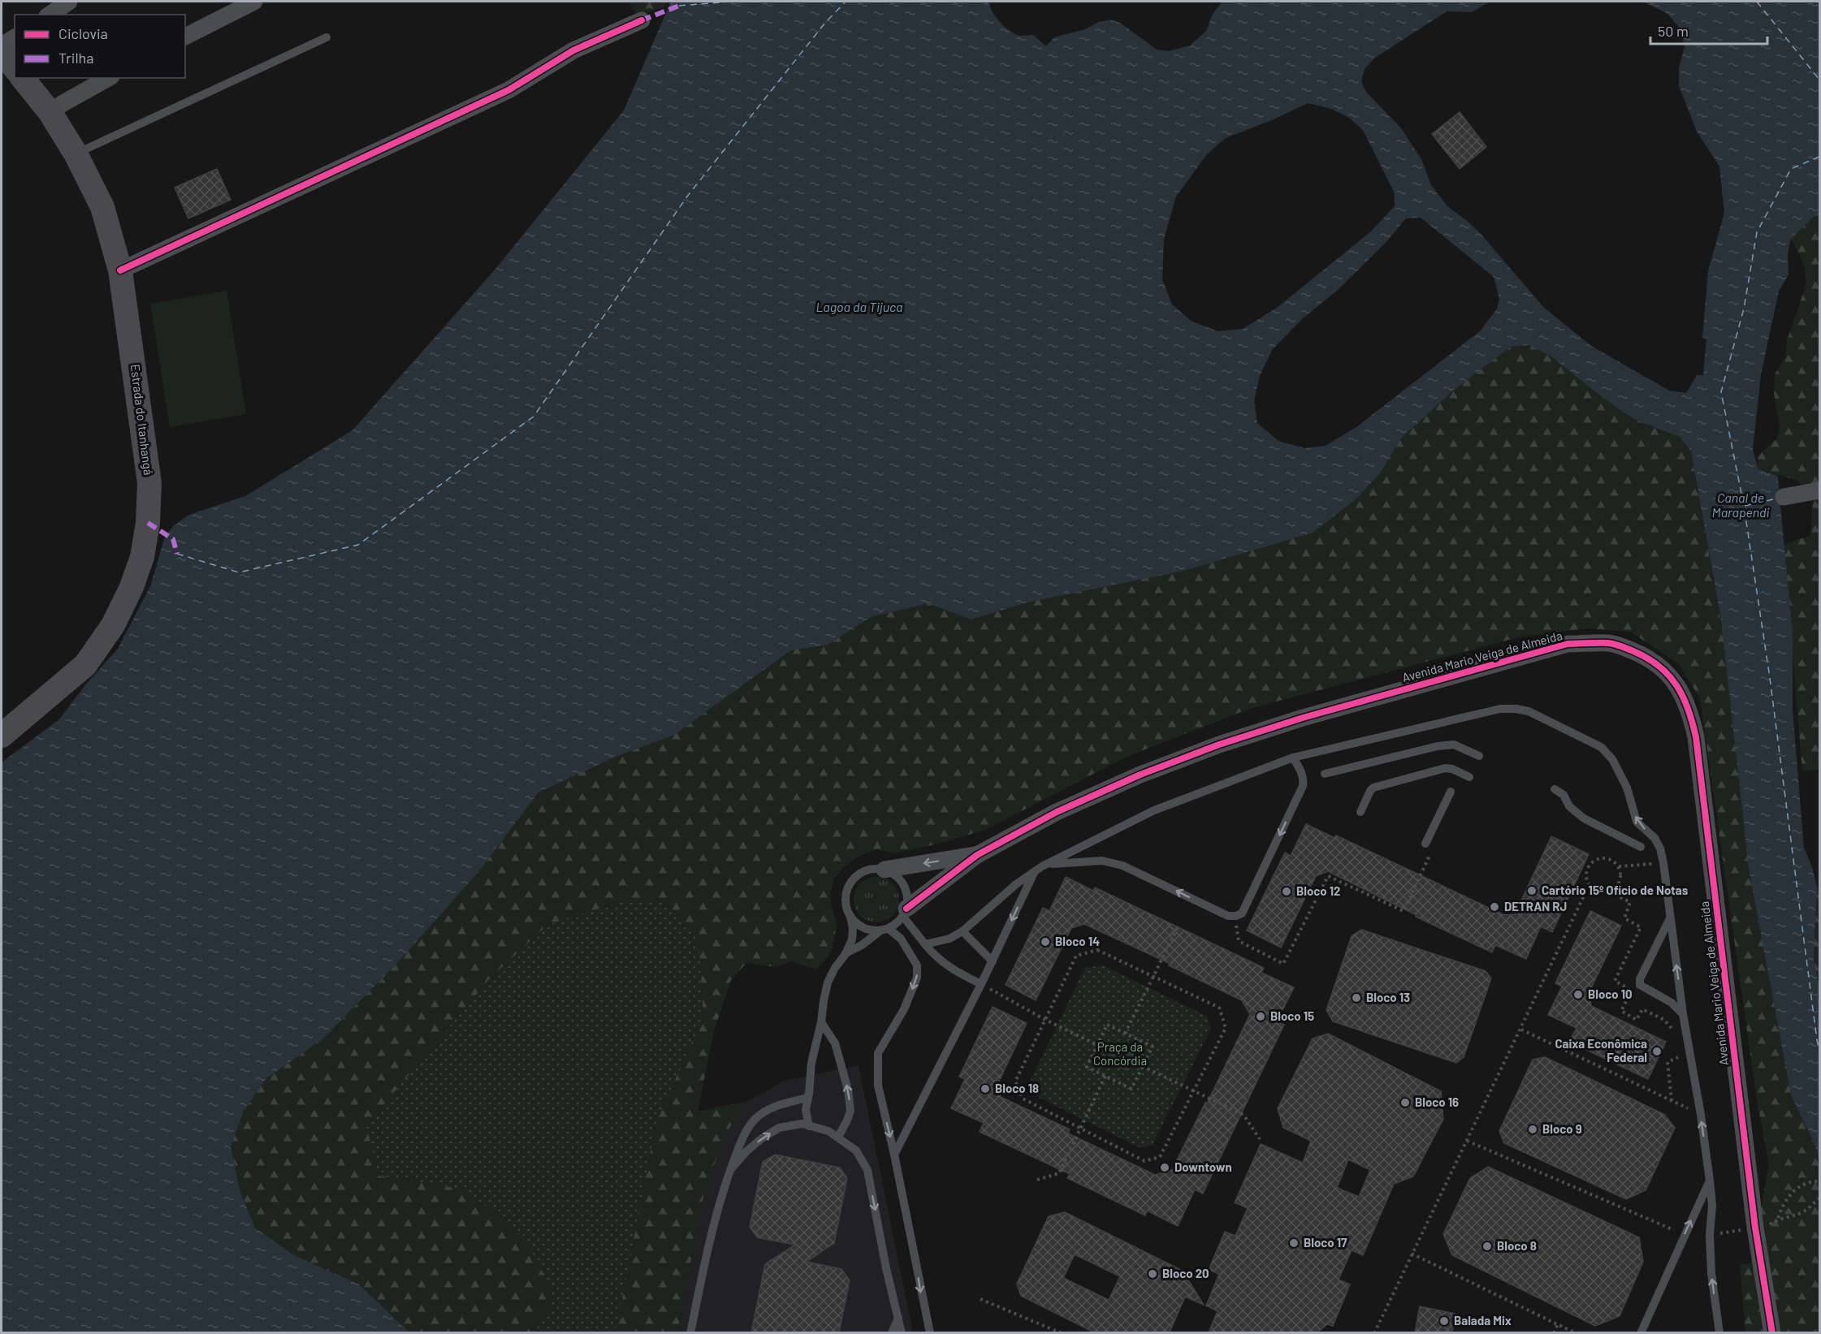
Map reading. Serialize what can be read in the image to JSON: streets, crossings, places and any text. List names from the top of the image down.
{
  "streets": {
    "main road": ["Estrada do Itanhangá"],
    "street": ["Avenida Mario Veiga de Almeida"]
  },
  "water": ["Lagoa da Tijuca", "Canal de Marapendi"],
  "parks": ["Praça da Concórdia"],
  "places": [
    "Cartório 15º Ofício de Notas",
    "Bloco 12",
    "DETRAN RJ",
    "Bloco 14",
    "Bloco 10",
    "Bloco 13",
    "Bloco 15",
    "Caixa Econômica Federal",
    "Bloco 18",
    "Bloco 16",
    "Bloco 9",
    "Downtown",
    "Bloco 17",
    "Bloco 8",
    "Bloco 20",
    "Balada Mix"
  ],
  "legend": ["Ciclovia", "Trilha"],
  "scale_bar": "50 m"
}
